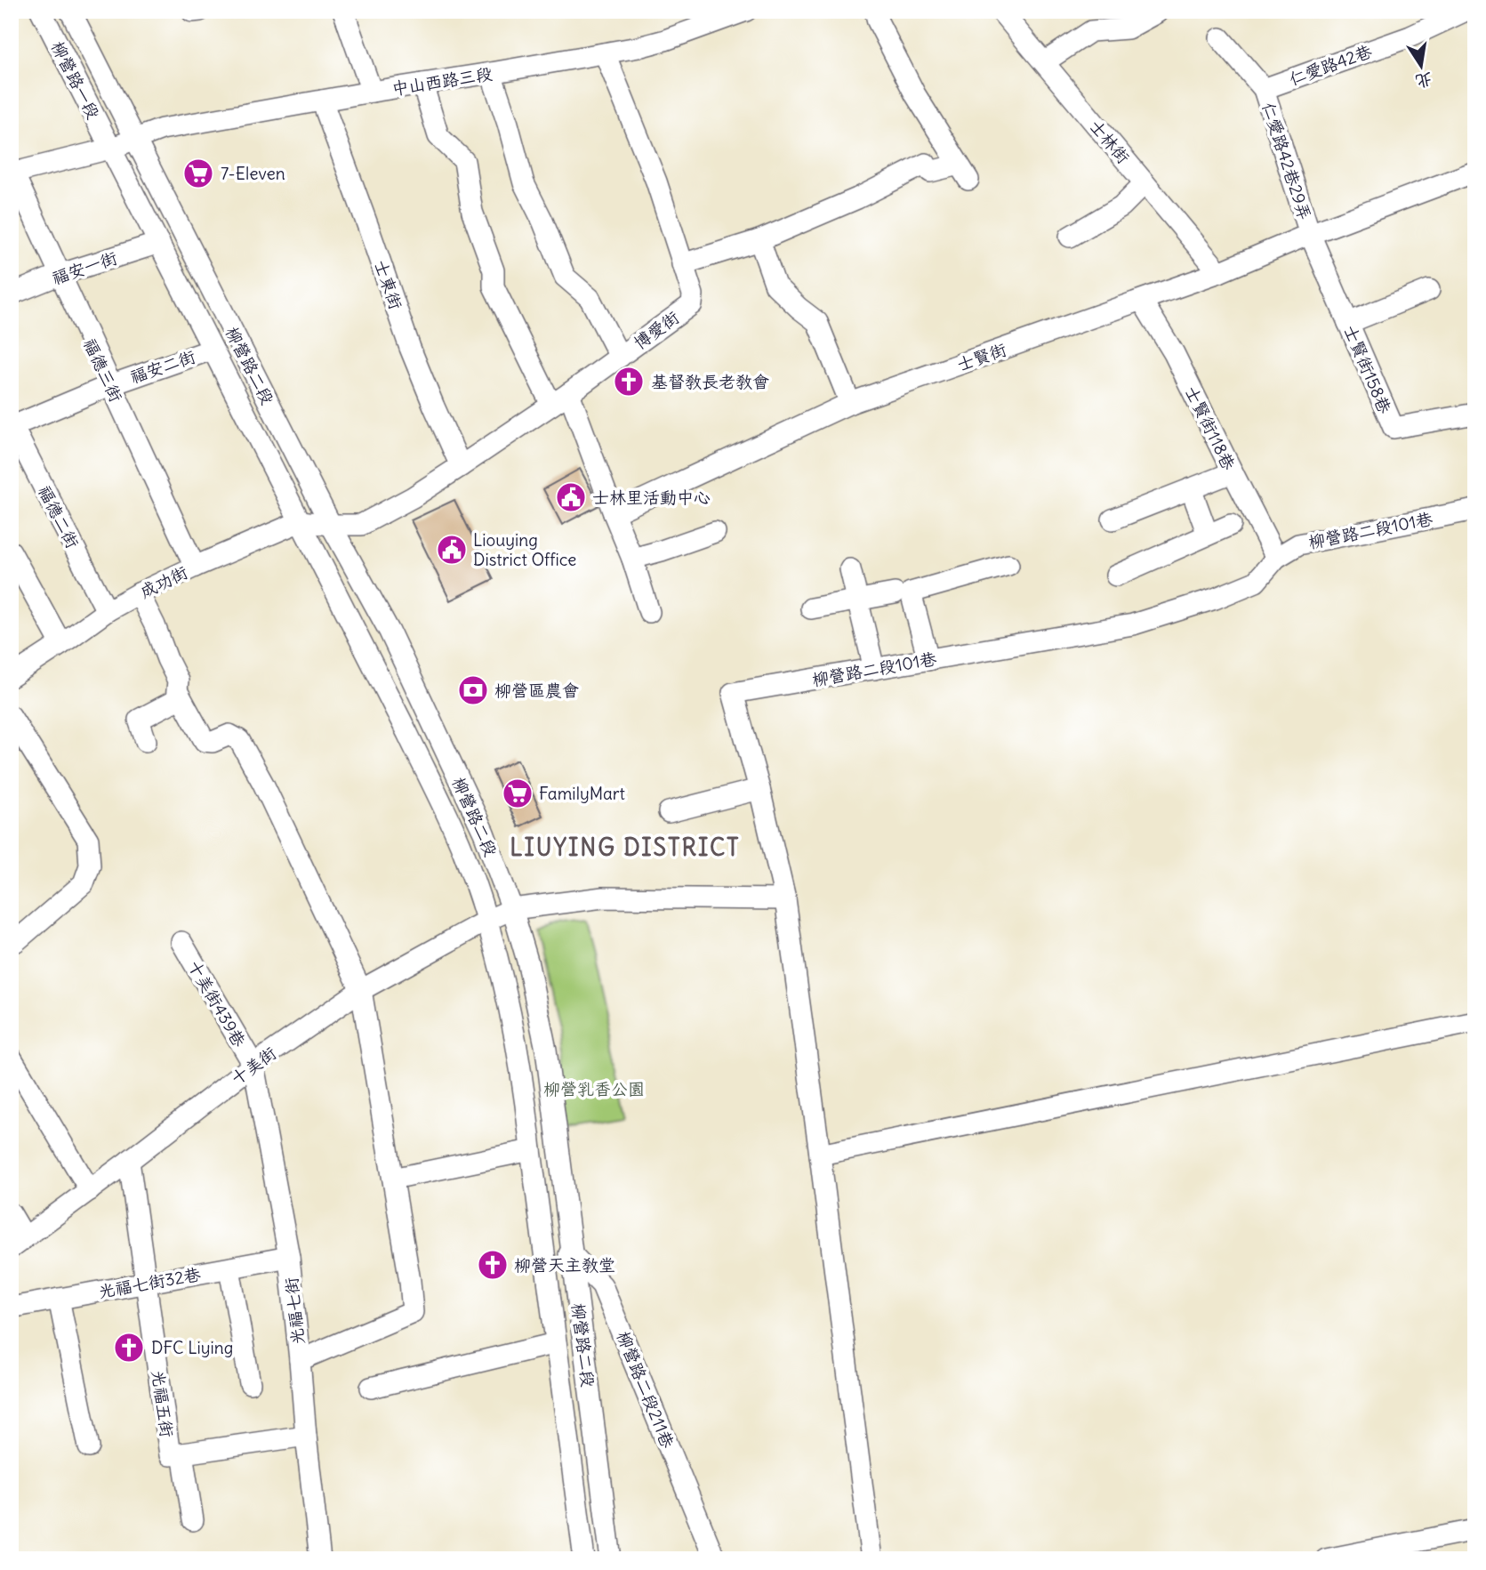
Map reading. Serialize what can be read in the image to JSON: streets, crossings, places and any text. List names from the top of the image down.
{
  "streets": {
    "street": [
      "仁愛路42巷",
      "柳營路一段",
      "中山西路三段",
      "士林街",
      "仁愛路42巷29弄",
      "福安一街",
      "士東街",
      "博愛街",
      "士賢街",
      "柳營路二段",
      "福安二街",
      "士賢街158巷",
      "福德三街",
      "士賢街118巷",
      "福德二街",
      "柳營路二段101巷",
      "成功街",
      "十美街439巷",
      "十美街",
      "光福七街32巷",
      "光福七街",
      "柳營路二段211巷",
      "光福五街"
    ]
  },
  "crossings": [
    ["仁愛路42巷", "仁愛路42巷29弄"],
    ["柳營路一段", "中山西路三段"],
    ["柳營路一段", "柳營路二段"],
    ["中山西路三段", "士東街"],
    ["中山西路三段", "博愛街"],
    ["中山西路三段", "柳營路二段"],
    ["中山西路三段", "福德三街"],
    ["士林街", "士賢街"],
    ["仁愛路42巷29弄", "士賢街"],
    ["仁愛路42巷29弄", "士賢街158巷"],
    ["福安一街", "柳營路二段"],
    ["福安一街", "福德三街"],
    ["士東街", "博愛街"],
    ["博愛街", "柳營路二段"],
    ["博愛街", "成功街"],
    ["士賢街", "士賢街158巷"],
    ["士賢街", "士賢街118巷"],
    ["柳營路二段", "福安二街"],
    ["柳營路二段", "成功街"],
    ["柳營路二段", "十美街"],
    ["柳營路二段", "柳營路二段211巷"],
    ["福安二街", "福德三街"],
    ["福安二街", "福德二街"],
    ["福德三街", "成功街"],
    ["士賢街118巷", "柳營路二段101巷"],
    ["福德二街", "成功街"],
    ["十美街439巷", "十美街"],
    ["十美街439巷", "光福七街"],
    ["十美街", "光福七街"],
    ["十美街", "光福五街"],
    ["光福七街32巷", "光福七街"],
    ["光福七街32巷", "光福五街"]
  ],
  "districts": ["LIUYING DISTRICT"],
  "parks": ["柳營乳香公園"],
  "places": {
    "supermarket": ["7-Eleven", "FamilyMart"],
    "church": ["基督教長老教會", "柳營天主教堂", "DFC Liying"],
    "public building": ["士林里活動中心", "Liouying District Office"],
    "bank": ["柳營區農會"]
  },
  "north": "bottom"
}
